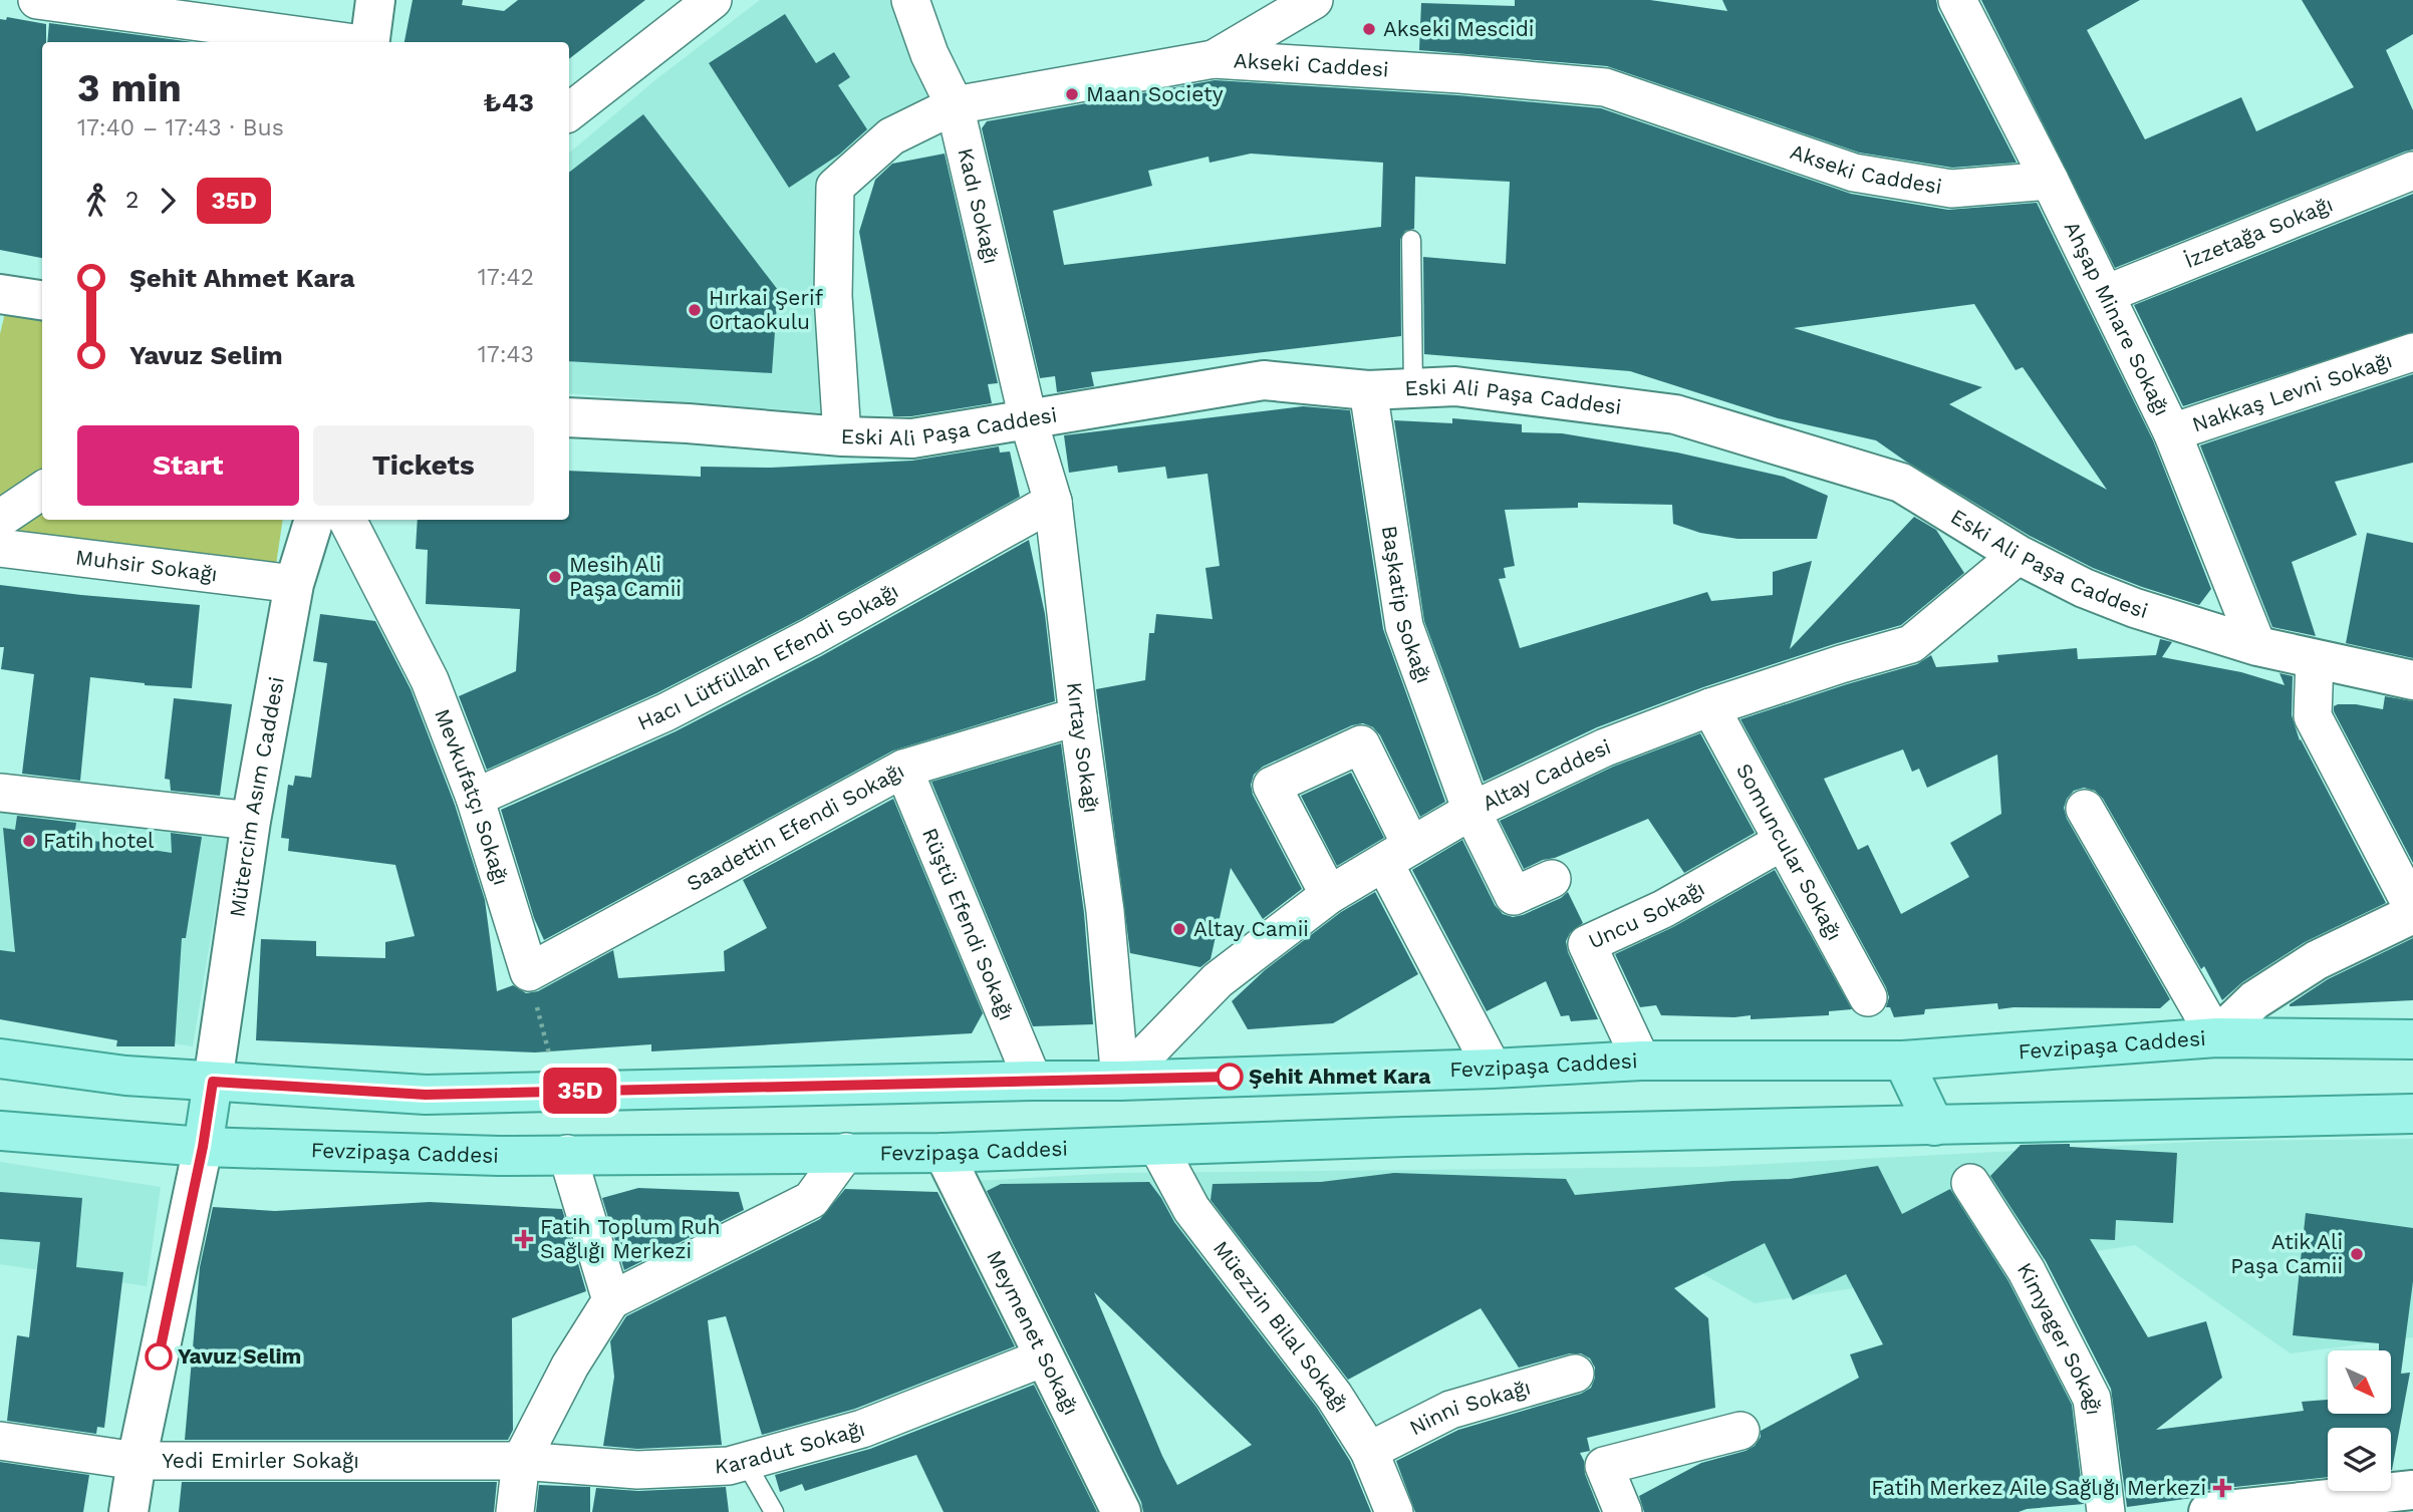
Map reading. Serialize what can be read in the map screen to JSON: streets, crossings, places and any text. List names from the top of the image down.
{
  "streets": {
    "main road": ["Fevzipaşa Caddesi"],
    "street": [
      "Akseki Caddesi",
      "Kadı Sokağı",
      "İzzetağa Sokağı",
      "Ahşap Minare Sokağı",
      "Nakkaş Levni Sokağı",
      "Eski Ali Paşa Caddesi",
      "Muhsir Sokağı",
      "Başkatip Sokağı",
      "Hacı Lütfüllah Efendi Sokağı",
      "Kırtay Sokağı",
      "Altay Caddesi",
      "Mevkufatçı Sokağı",
      "Mütercim Asım Caddesi",
      "Saadettin Efendi Sokağı",
      "Somuncular Sokağı",
      "Uncu Sokağı",
      "Rüştü Efendi Sokağı",
      "Müezzin Bilal Sokağı",
      "Meymenet Sokağı",
      "Kimyager Sokağı",
      "Ninni Sokağı",
      "Karadut Sokağı",
      "Yedi Emirler Sokağı"
    ]
  },
  "crossings": [
    ["Akseki Caddesi", "Kadı Sokağı"],
    ["Akseki Caddesi", "Ahşap Minare Sokağı"],
    ["Akseki Caddesi", "Eski Ali Paşa Caddesi"],
    ["Kadı Sokağı", "Eski Ali Paşa Caddesi"],
    ["Kadı Sokağı", "Kırtay Sokağı"],
    ["İzzetağa Sokağı", "Ahşap Minare Sokağı"],
    ["Ahşap Minare Sokağı", "Nakkaş Levni Sokağı"],
    ["Ahşap Minare Sokağı", "Eski Ali Paşa Caddesi"],
    ["Eski Ali Paşa Caddesi", "Başkatip Sokağı"],
    ["Eski Ali Paşa Caddesi", "Kırtay Sokağı"],
    ["Eski Ali Paşa Caddesi", "Altay Caddesi"],
    ["Muhsir Sokağı", "Mütercim Asım Caddesi"],
    ["Başkatip Sokağı", "Altay Caddesi"],
    ["Hacı Lütfüllah Efendi Sokağı", "Kırtay Sokağı"],
    ["Hacı Lütfüllah Efendi Sokağı", "Mevkufatçı Sokağı"],
    ["Kırtay Sokağı", "Altay Caddesi"],
    ["Kırtay Sokağı", "Saadettin Efendi Sokağı"],
    ["Kırtay Sokağı", "Fevzipaşa Caddesi"],
    ["Altay Caddesi", "Somuncular Sokağı"],
    ["Altay Caddesi", "Fevzipaşa Caddesi"],
    ["Mevkufatçı Sokağı", "Saadettin Efendi Sokağı"],
    ["Mütercim Asım Caddesi", "Fevzipaşa Caddesi"],
    ["Saadettin Efendi Sokağı", "Rüştü Efendi Sokağı"],
    ["Somuncular Sokağı", "Uncu Sokağı"],
    ["Uncu Sokağı", "Fevzipaşa Caddesi"],
    ["Rüştü Efendi Sokağı", "Fevzipaşa Caddesi"],
    ["Fevzipaşa Caddesi", "Müezzin Bilal Sokağı"],
    ["Fevzipaşa Caddesi", "Meymenet Sokağı"],
    ["Müezzin Bilal Sokağı", "Ninni Sokağı"],
    ["Meymenet Sokağı", "Karadut Sokağı"],
    ["Karadut Sokağı", "Yedi Emirler Sokağı"]
  ],
  "places": {
    "other": [
      "Akseki Mescidi",
      "Maan Society",
      "Hırkai Şerif Ortaokulu",
      "Mesih Ali Paşa Camii",
      "Fatih hotel",
      "Altay Camii",
      "Şehit Ahmet Kara",
      "Atik Ali Paşa Camii",
      "Yavuz Selim"
    ],
    "health": ["Fatih Toplum Ruh Sağlığı Merkezi", "Fatih Merkez Aile Sağlığı Merkezi"]
  },
  "lines": ["bus line 35D"],
  "north": "bottom right",
  "page": {
    "on_map": "35D",
    "heading": ["3 min", "17:40 – 17:43 · Bus", "₺43"],
    "legs": ["2", "35D"],
    "list": [
      {
        "name": "Şehit Ahmet Kara",
        "value": "17:42"
      },
      {
        "name": "Yavuz Selim",
        "value": "17:43"
      }
    ],
    "buttons": ["Start", "Tickets"]
  }
}
